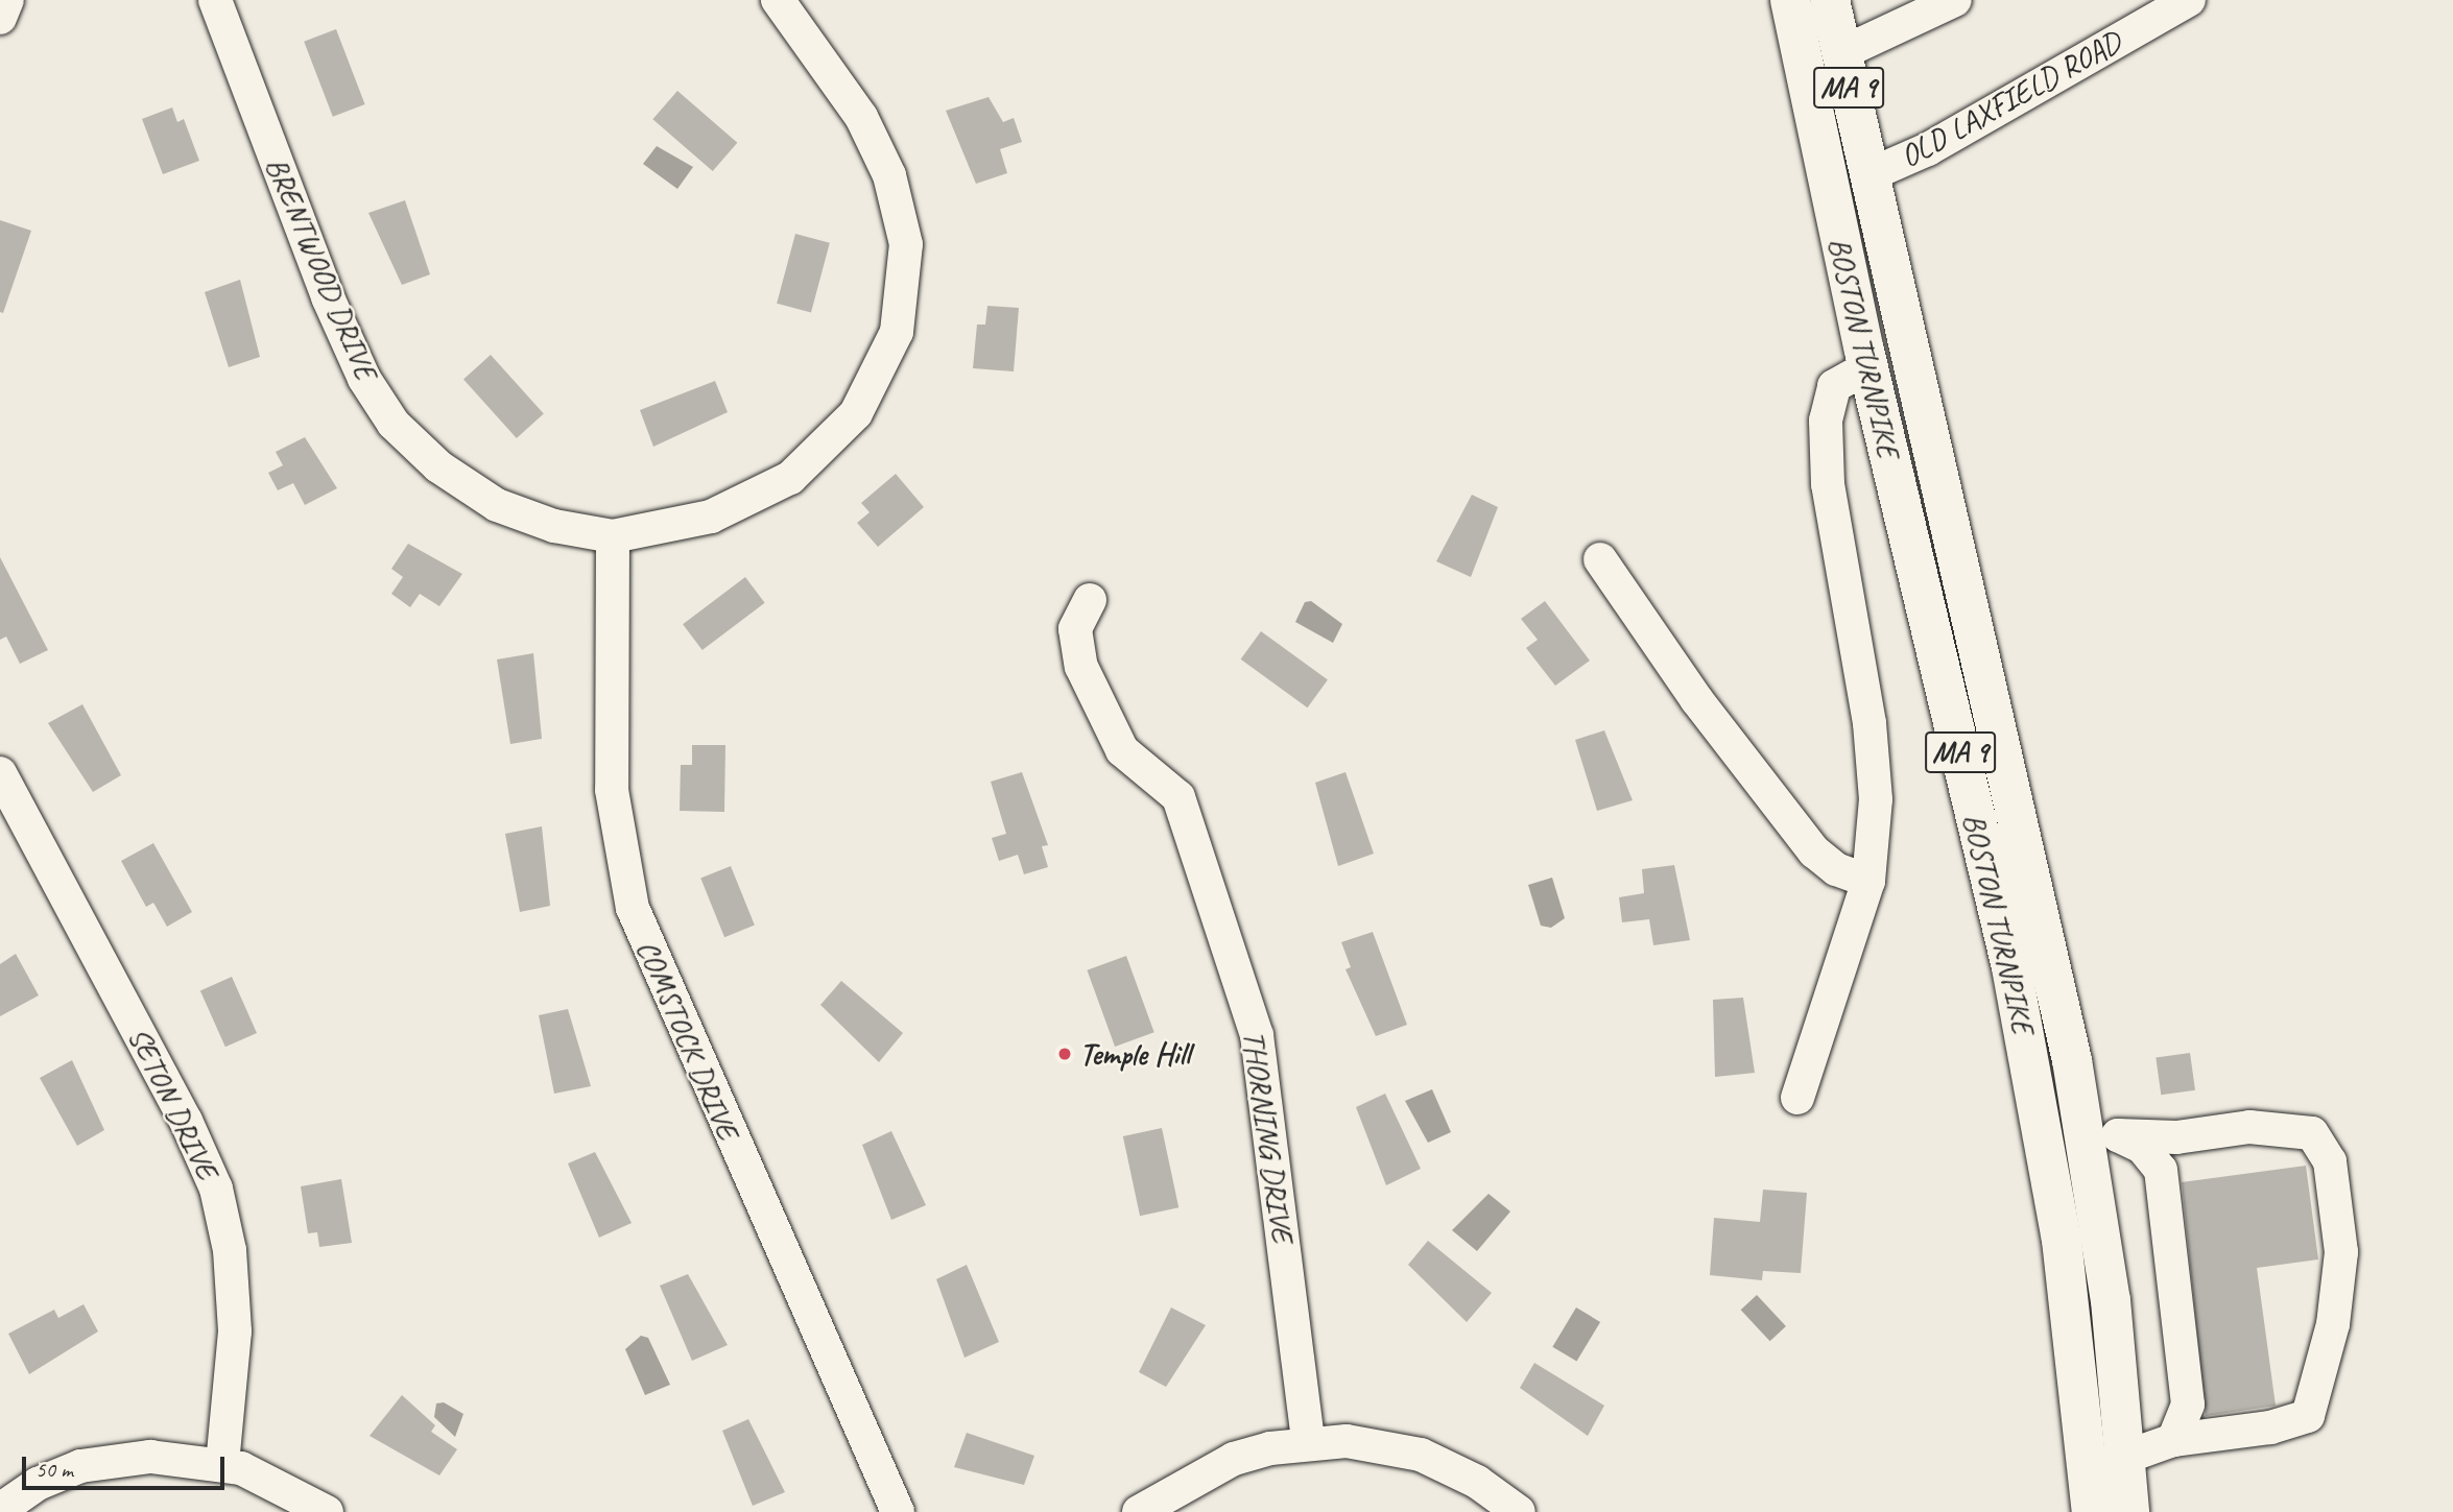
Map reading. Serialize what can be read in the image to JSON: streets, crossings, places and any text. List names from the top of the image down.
{
  "streets": {
    "highway": ["MA 9", "BOSTON TURNPIKE"],
    "street": [
      "OLD LAXFIELD ROAD",
      "BRENTWOOD DRIVE",
      "COMSTOCK DRIVE",
      "SETON DRIVE",
      "THORNING DRIVE"
    ]
  },
  "crossings": [
    ["OLD LAXFIELD ROAD", "BOSTON TURNPIKE"],
    ["BRENTWOOD DRIVE", "COMSTOCK DRIVE"]
  ],
  "places": ["Temple Hill"],
  "scale_bar": "50 m"
}
